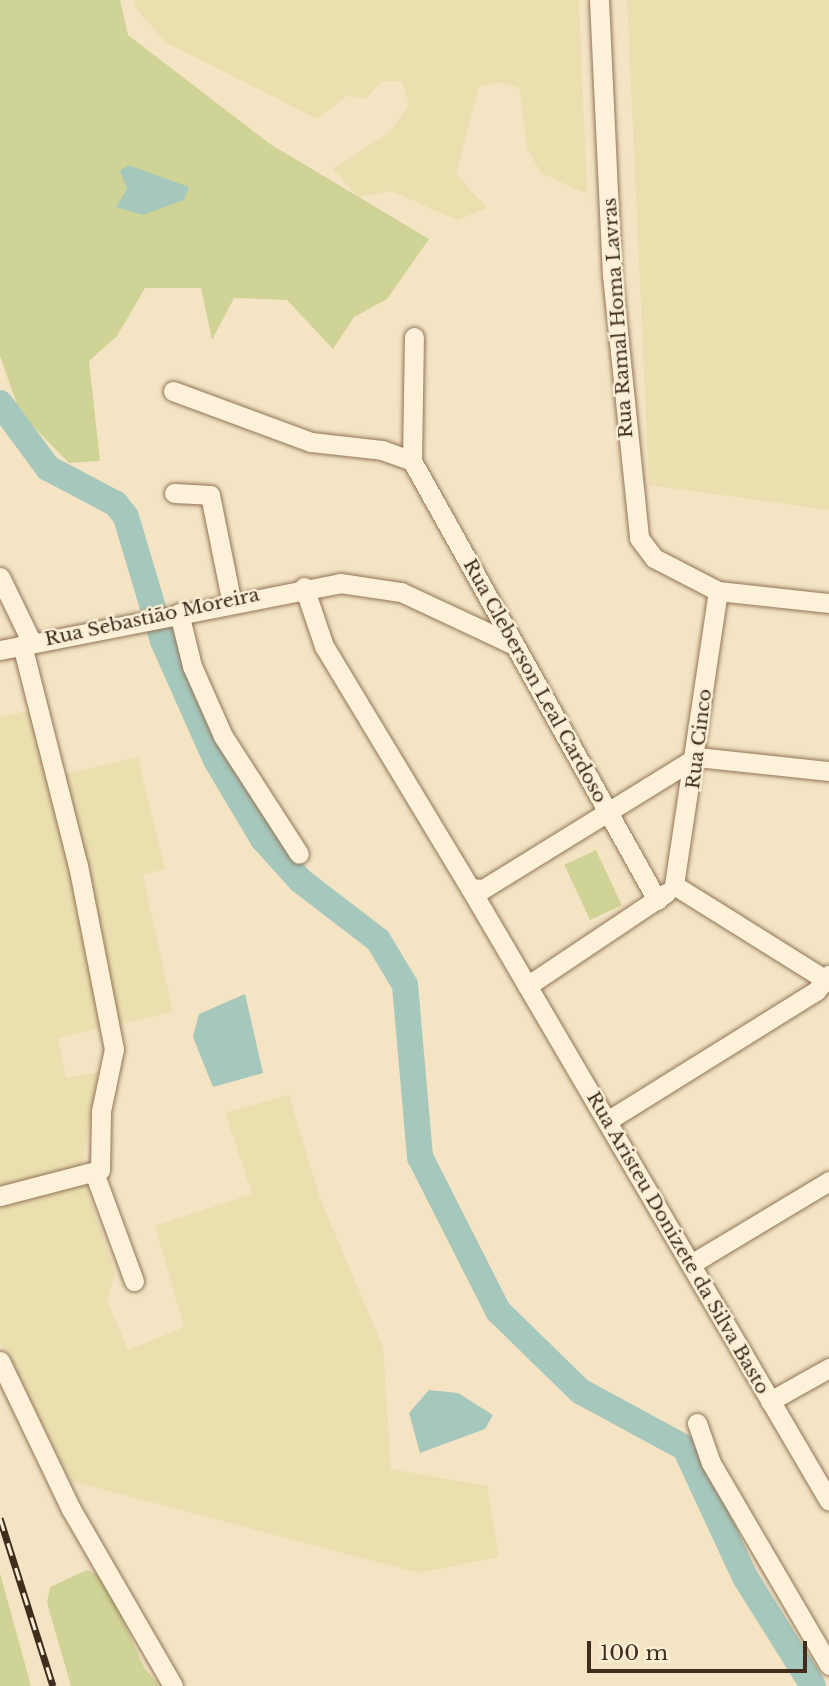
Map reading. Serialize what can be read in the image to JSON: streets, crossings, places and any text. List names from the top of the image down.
{
  "streets": {
    "street": [
      "Rua Ramal Homa Lavras",
      "Rua Sebastião Moreira",
      "Rua Cleberson Leal Cardoso",
      "Rua Cinco",
      "Rua Aristeu Donizete da Silva Basto"
    ]
  },
  "crossings": [
    ["Rua Ramal Homa Lavras", "Rua Cinco"],
    ["Rua Sebastião Moreira", "Rua Cleberson Leal Cardoso"],
    ["Rua Sebastião Moreira", "Rua Aristeu Donizete da Silva Basto"]
  ],
  "scale_bar": "100 m"
}
